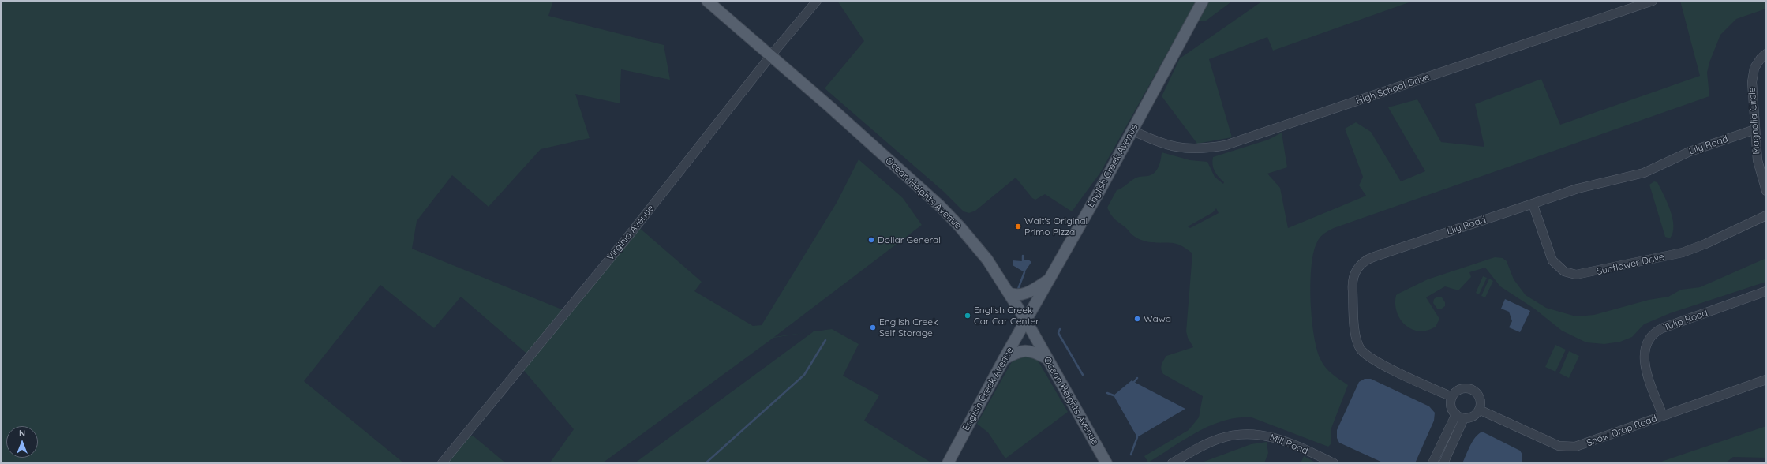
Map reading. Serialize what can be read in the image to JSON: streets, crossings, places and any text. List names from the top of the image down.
{
  "streets": {
    "main road": ["English Creek Avenue", "Ocean Heights Avenue"],
    "street": [
      "High School Drive",
      "Magnolia Circle",
      "Lily Road",
      "Virginia Avenue",
      "Sunflower Drive",
      "Tulip Road",
      "Snow Drop Road",
      "Mill Road"
    ]
  },
  "crossings": [
    ["High School Drive", "English Creek Avenue"],
    ["Magnolia Circle", "Lily Road"],
    ["Lily Road", "Sunflower Drive"],
    ["Lily Road", "Snow Drop Road"],
    ["English Creek Avenue", "Ocean Heights Avenue"],
    ["Ocean Heights Avenue", "Virginia Avenue"],
    ["Tulip Road", "Snow Drop Road"]
  ],
  "places": [
    "Walt's Original Primo Pizza",
    "Dollar General",
    "English Creek Car Car Center",
    "Wawa",
    "English Creek Self Storage"
  ],
  "north": "top"
}
